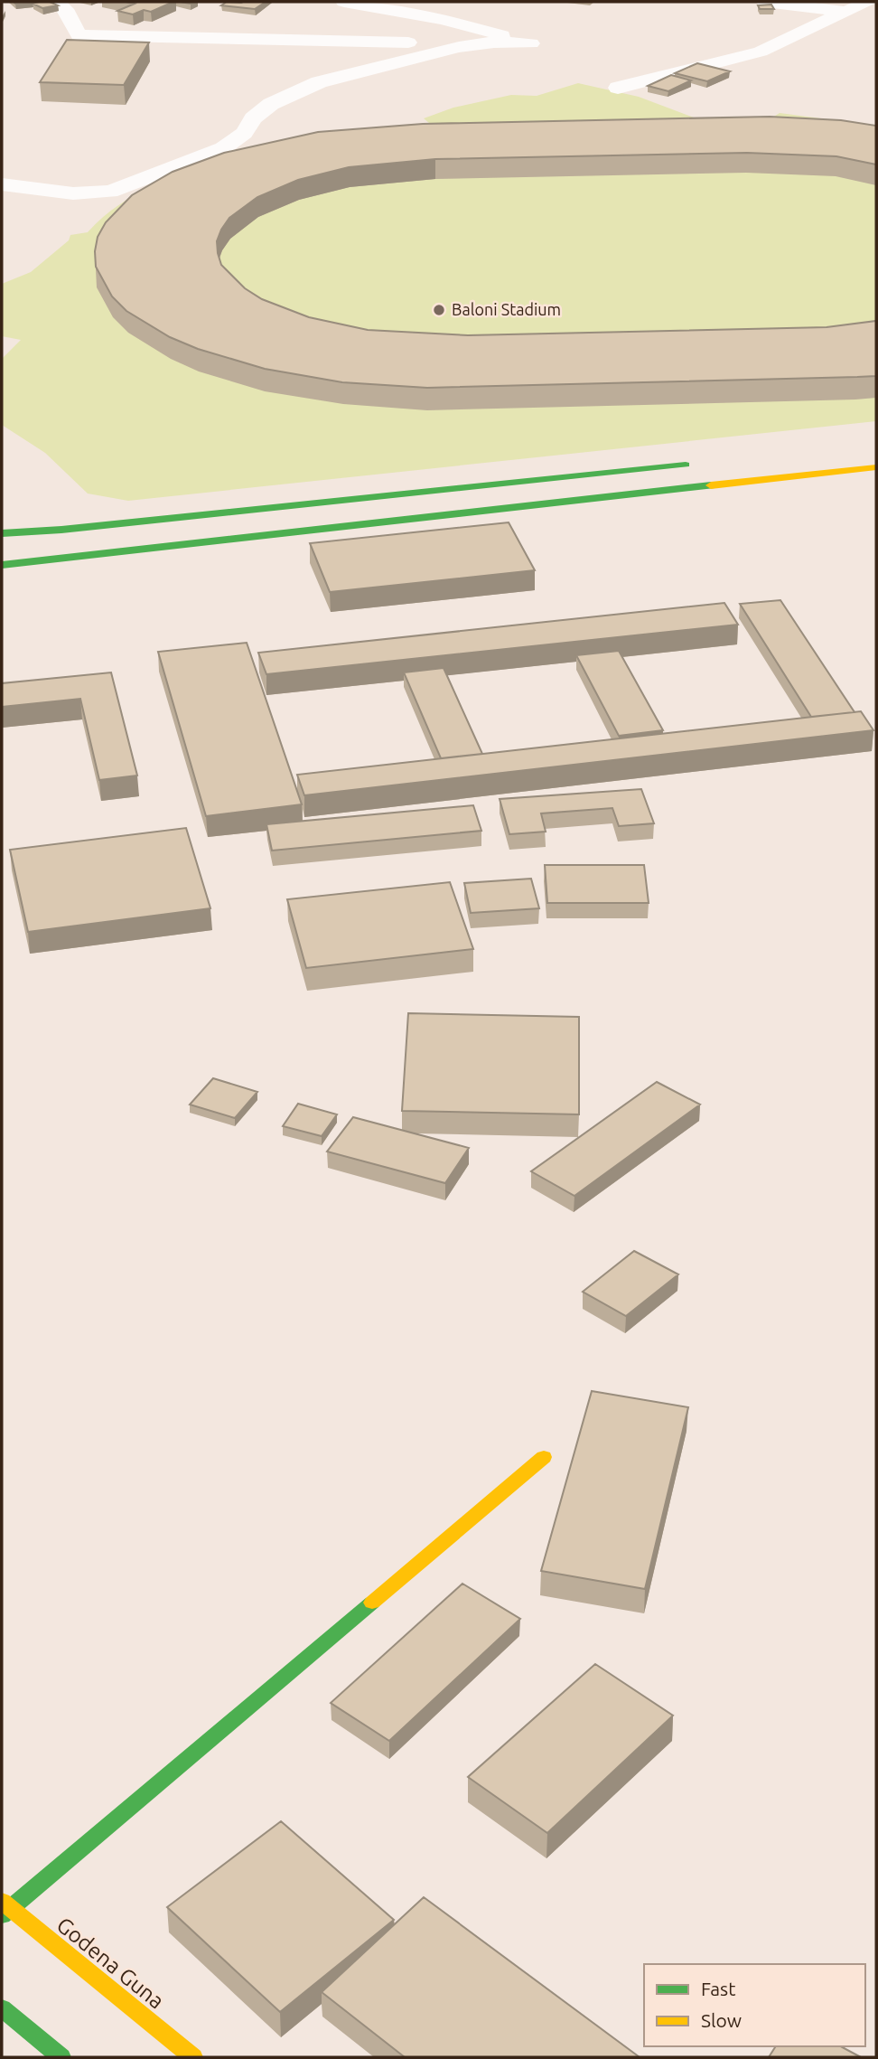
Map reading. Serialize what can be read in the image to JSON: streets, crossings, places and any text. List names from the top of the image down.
{
  "streets": {
    "main road": ["Godena Guna"]
  },
  "places": ["Baloni Stadium"],
  "legend": ["Fast", "Slow"]
}
